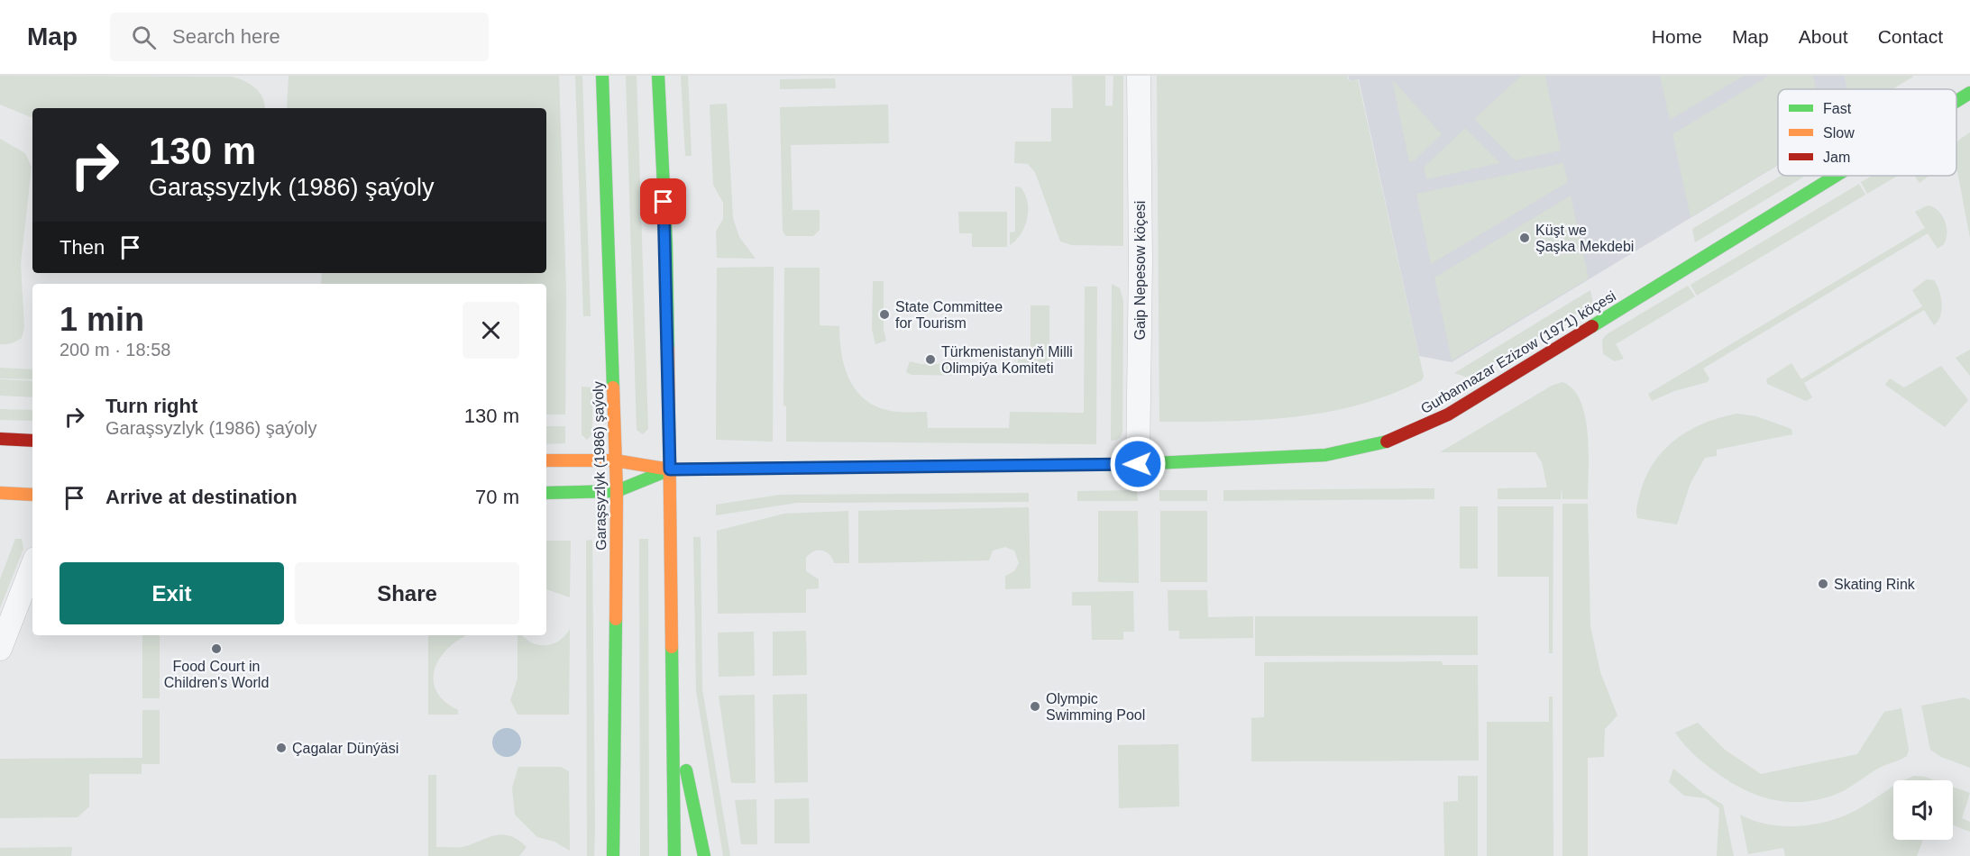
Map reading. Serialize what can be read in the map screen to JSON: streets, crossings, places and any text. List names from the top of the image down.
{
  "streets": {
    "street": ["Gaip Nepesow köçesi", "Gurbannazar Ezizow (1971) köçesi", "Garaşsyzlyk (1986) şaýoly"]
  },
  "crossings": [
    ["Gaip Nepesow köçesi", "Gurbannazar Ezizow (1971) köçesi"],
    ["Gurbannazar Ezizow (1971) köçesi", "Garaşsyzlyk (1986) şaýoly"]
  ],
  "places": [
    "Küşt we Şaşka Mekdebi",
    "State Committee for Tourism",
    "Türkmenistanyň Milli Olimpiýa Komiteti",
    "Skating Rink",
    "Food Court in Children's World",
    "Olympic Swimming Pool",
    "Çagalar Dünýäsi"
  ],
  "legend": ["Fast", "Slow", "Jam"],
  "page": {
    "header": "Map",
    "search": "Search here",
    "nav": [
      "Home",
      "Map",
      "About",
      "Contact"
    ],
    "turn": ["130 m", "Garaşsyzlyk (1986) şaýoly"],
    "then": "Then",
    "heading": ["1 min", "200 m · 18:58"],
    "list": [
      {
        "name": "Turn right",
        "note": "Garaşsyzlyk (1986) şaýoly",
        "value": "130 m"
      },
      {
        "name": "Arrive at destination",
        "value": "70 m"
      }
    ],
    "buttons": ["Exit", "Share"]
  }
}
